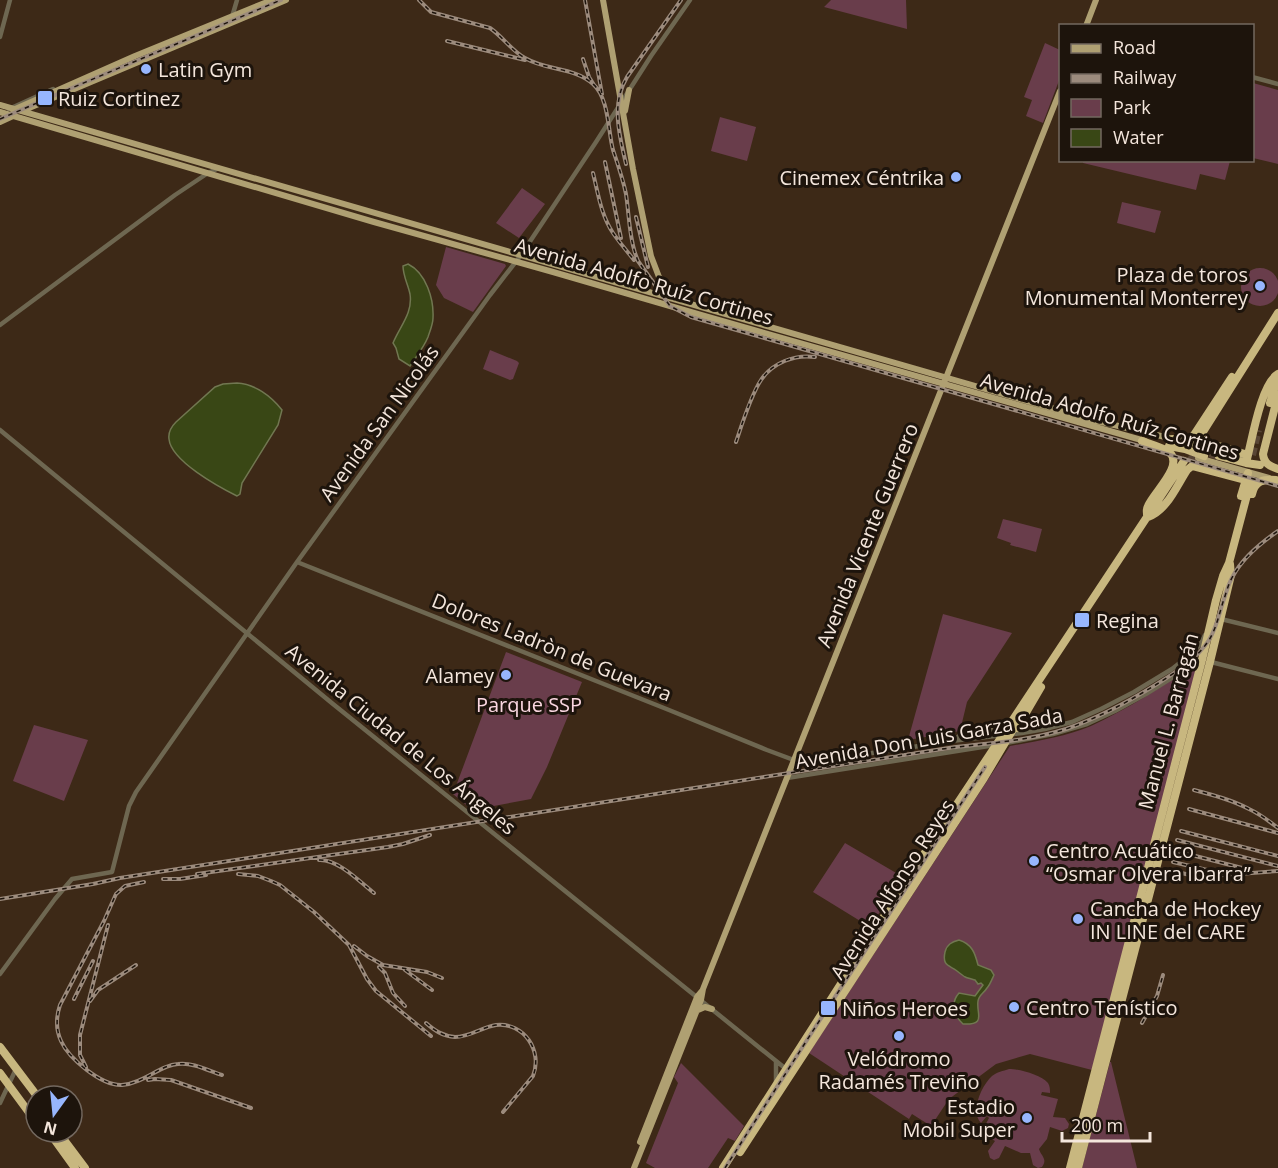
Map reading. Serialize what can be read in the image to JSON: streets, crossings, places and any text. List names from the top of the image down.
{
  "streets": {
    "highway": ["Manuel L. Barragán", "Avenida Alfonso Reyes"],
    "main road": ["Avenida Adolfo Ruíz Cortines", "Avenida Vicente Guerrero"],
    "street": [
      "Avenida San Nicolás",
      "Dolores Ladròn de Guevara",
      "Avenida Don Luis Garza Sada",
      "Avenida Ciudad de Los Ángeles"
    ]
  },
  "crossings": [
    ["Avenida Adolfo Ruíz Cortines", "Avenida San Nicolás"],
    ["Avenida Adolfo Ruíz Cortines", "Avenida Vicente Guerrero"],
    ["Avenida San Nicolás", "Dolores Ladròn de Guevara"],
    ["Avenida San Nicolás", "Avenida Ciudad de Los Ángeles"],
    ["Avenida Vicente Guerrero", "Dolores Ladròn de Guevara"],
    ["Avenida Vicente Guerrero", "Avenida Don Luis Garza Sada"],
    ["Avenida Vicente Guerrero", "Avenida Ciudad de Los Ángeles"],
    ["Dolores Ladròn de Guevara", "Avenida Don Luis Garza Sada"],
    ["Manuel L. Barragán", "Avenida Don Luis Garza Sada"],
    ["Avenida Ciudad de Los Ángeles", "Avenida Alfonso Reyes"]
  ],
  "parks": ["Parque SSP"],
  "places": {
    "other": [
      "Latin Gym",
      "Cinemex Céntrika",
      "Plaza de toros Monumental Monterrey",
      "Alamey",
      "Centro Acuático “Osmar Olvera Ibarra”",
      "Cancha de Hockey IN LINE del CARE",
      "Centro Tenístico",
      "Velódromo Radamés Treviño",
      "Estadio Mobil Super"
    ],
    "transit": ["Ruiz Cortinez", "Regina", "Niños Heroes"]
  },
  "legend": [
    "Road",
    "Railway",
    "Park",
    "Water"
  ],
  "scale_bar": "200 m",
  "north": "bottom"
}
